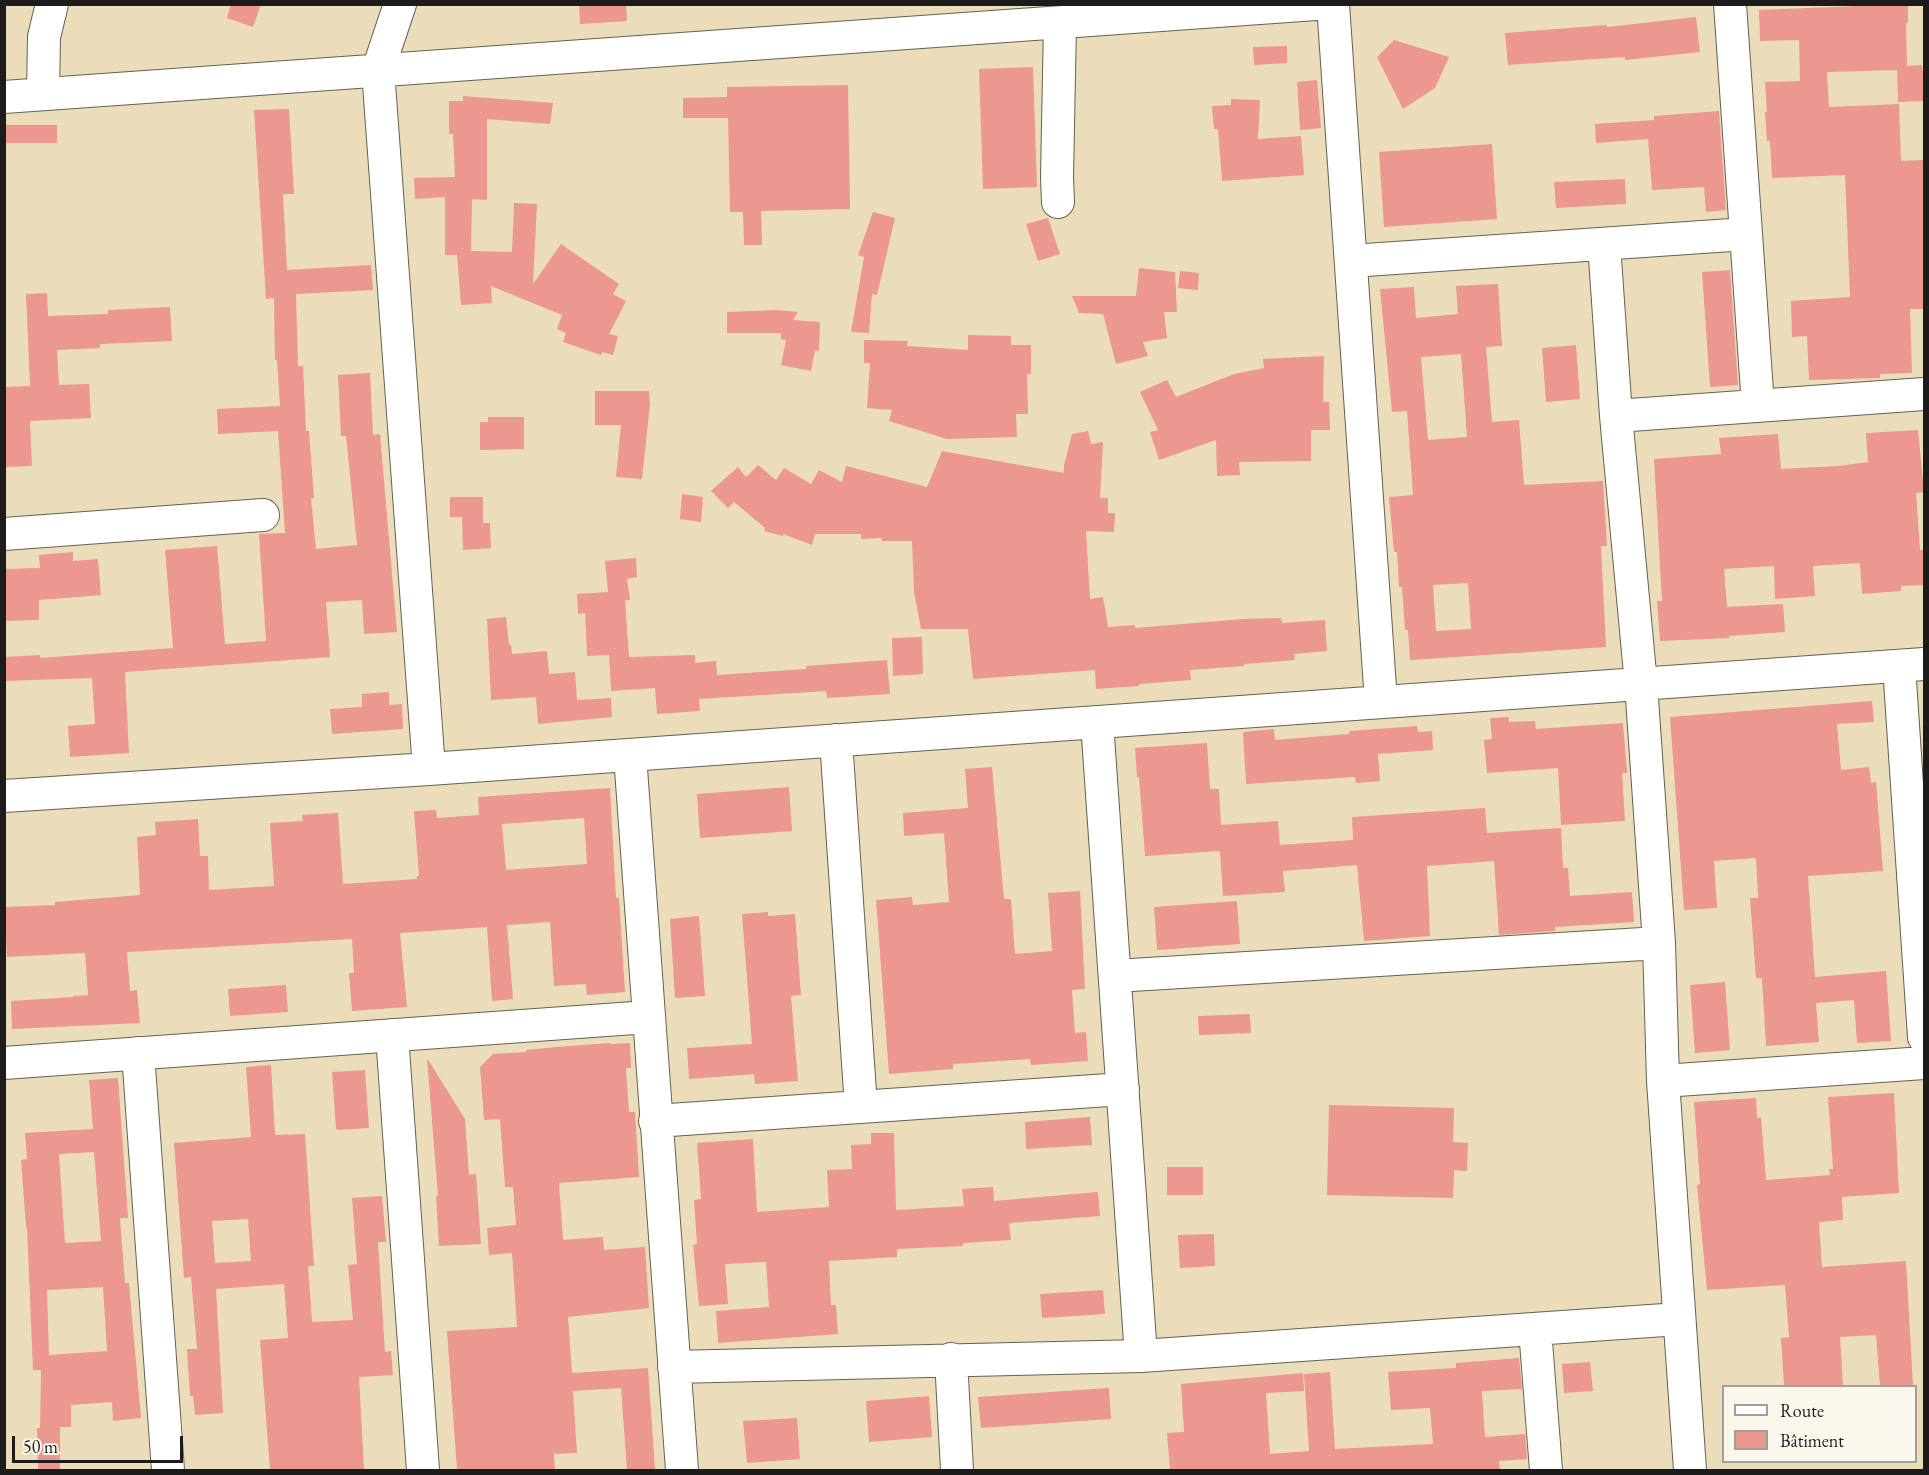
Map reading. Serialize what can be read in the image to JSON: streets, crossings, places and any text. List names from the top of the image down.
{
  "legend": ["Route", "Bâtiment"],
  "scale_bar": "50 m"
}
